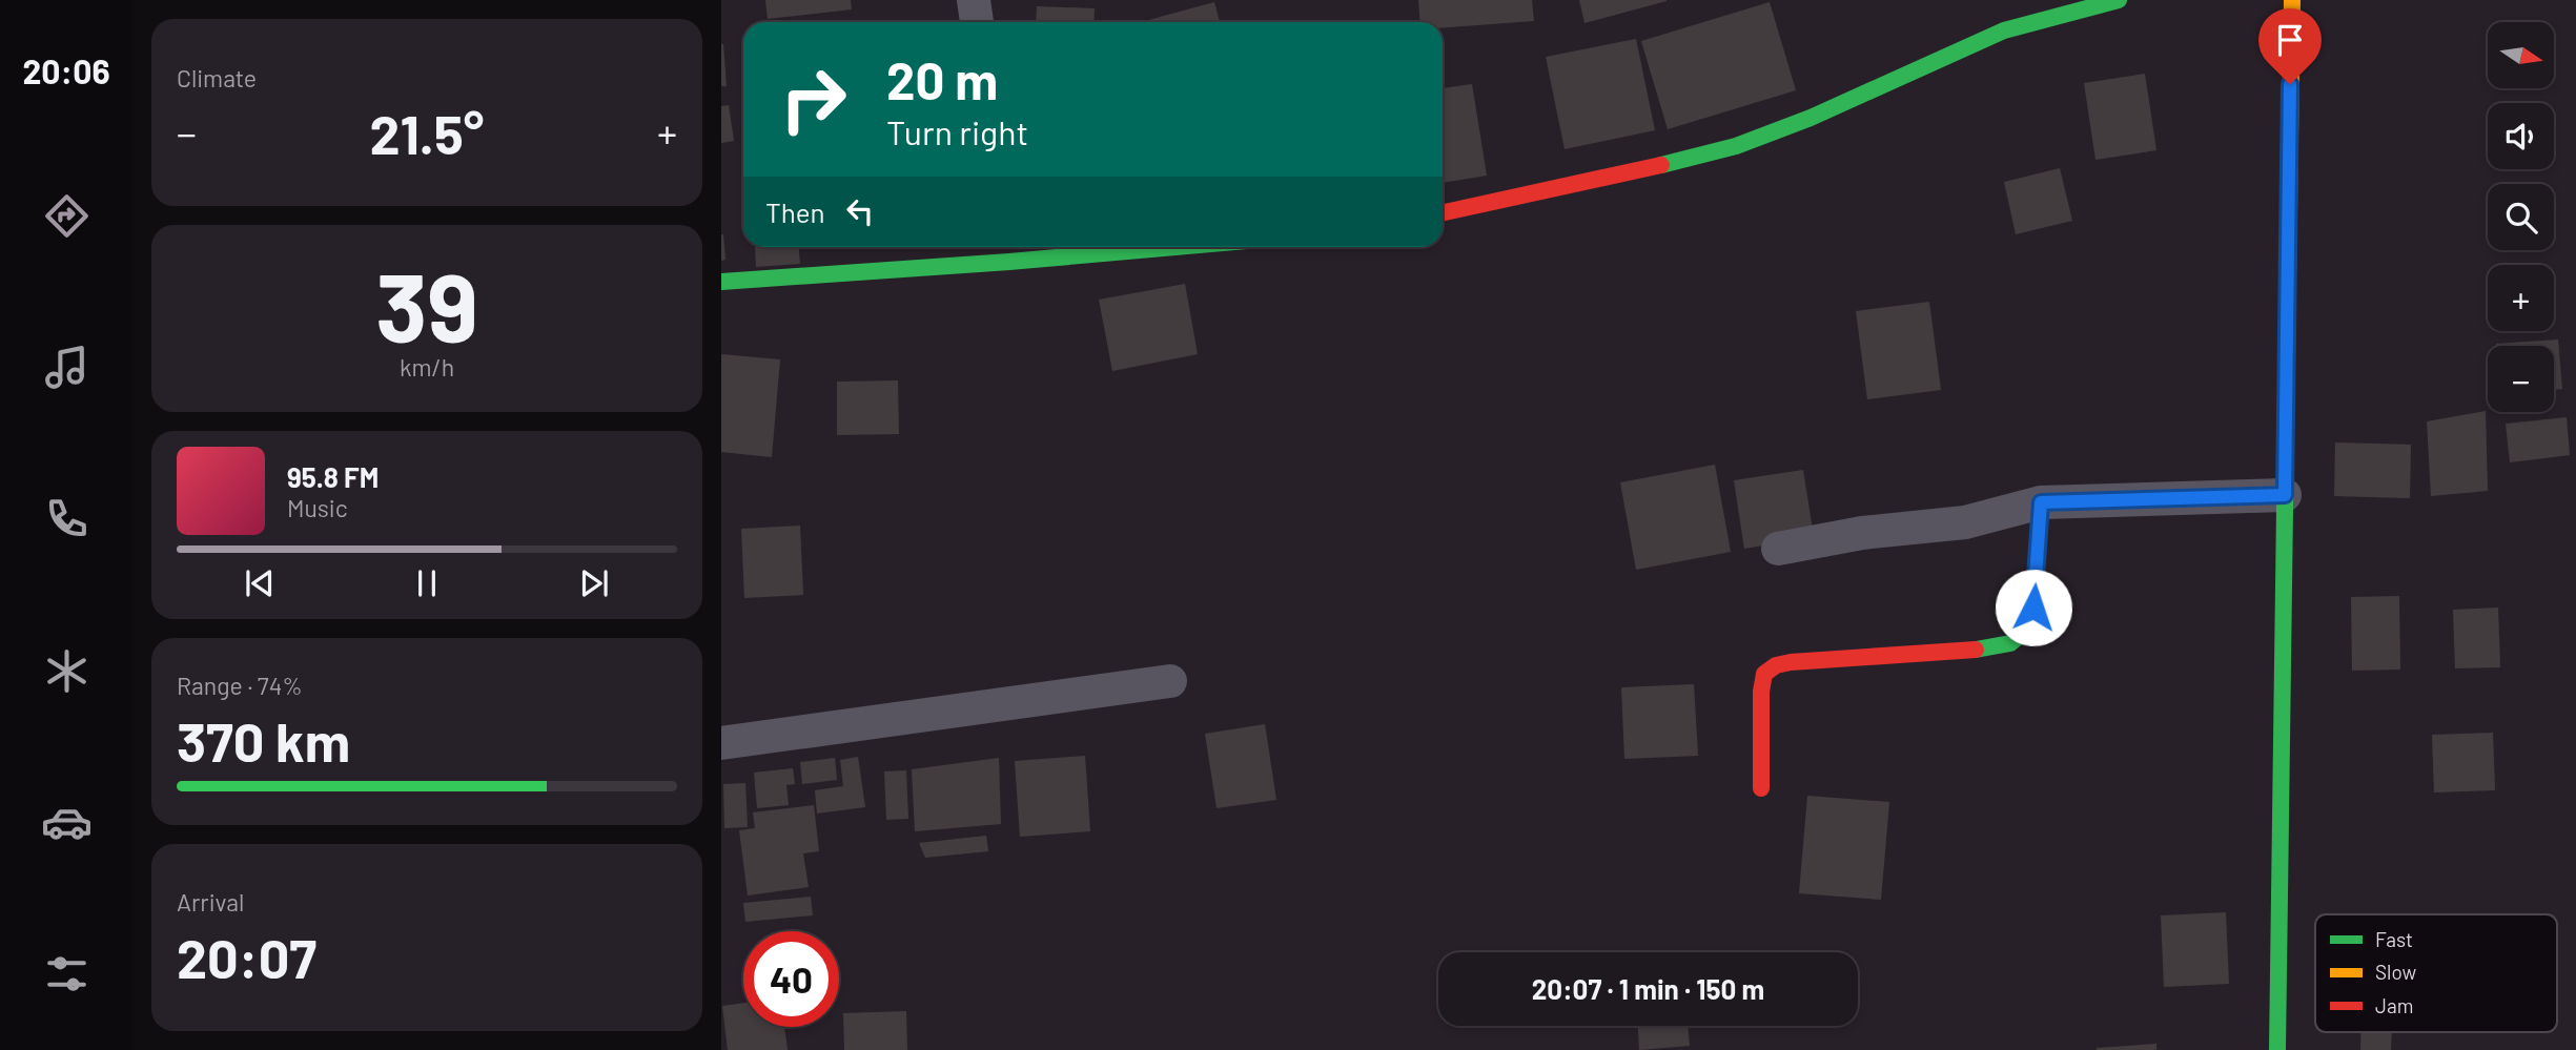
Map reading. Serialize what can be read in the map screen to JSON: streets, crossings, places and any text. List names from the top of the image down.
{
  "legend": ["Fast", "Slow", "Jam"],
  "north": "right",
  "page": {
    "tabs": "20:06",
    "tile": [
      "Climate",
      ["39", "km/h"],
      ["Range · 74%", "370 km"],
      ["Arrival", "20:07"]
    ],
    "map_buttons": ["+", "−"],
    "turn": ["20 m", "Turn right"],
    "heat": ["−", "21.5°", "+"],
    "then": "Then",
    "song": ["95.8 FM", "Music"],
    "limit": "40",
    "trip": "20:07 · 1 min · 150 m"
  }
}
